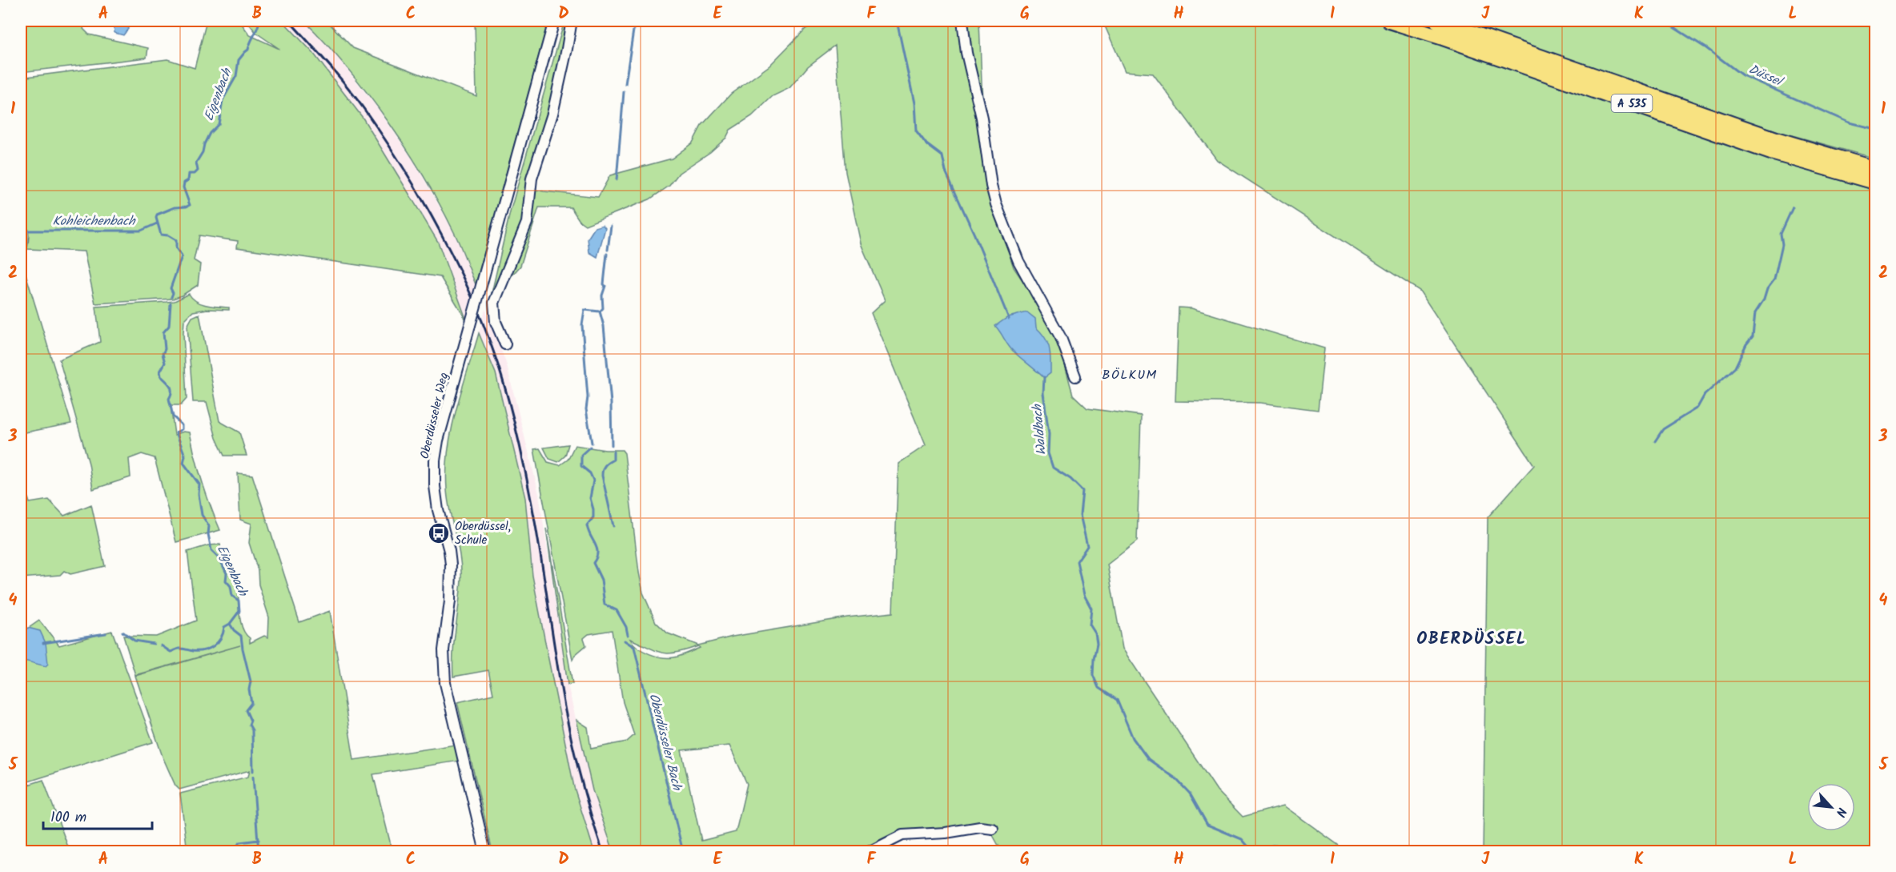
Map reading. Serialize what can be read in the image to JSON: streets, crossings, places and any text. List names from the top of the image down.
{
  "streets": {
    "highway": ["A 535"],
    "street": ["Oberdüsseler Weg"]
  },
  "districts": ["BÖLKUM", "OBERDÜSSEL"],
  "water": [
    "Düssel",
    "Eigenbach",
    "Kohleichenbach",
    "Waldbach",
    "Oberdüsseler Bach"
  ],
  "places": {
    "bus stop": ["Oberdüssel, Schule"]
  },
  "scale_bar": "100 m",
  "north": "bottom right",
  "grid": {
    "columns": [
      "A",
      "B",
      "C",
      "D",
      "E",
      "F",
      "G",
      "H",
      "I",
      "J",
      "K",
      "L"
    ],
    "rows": [
      "1",
      "2",
      "3",
      "4",
      "5"
    ]
  }
}
